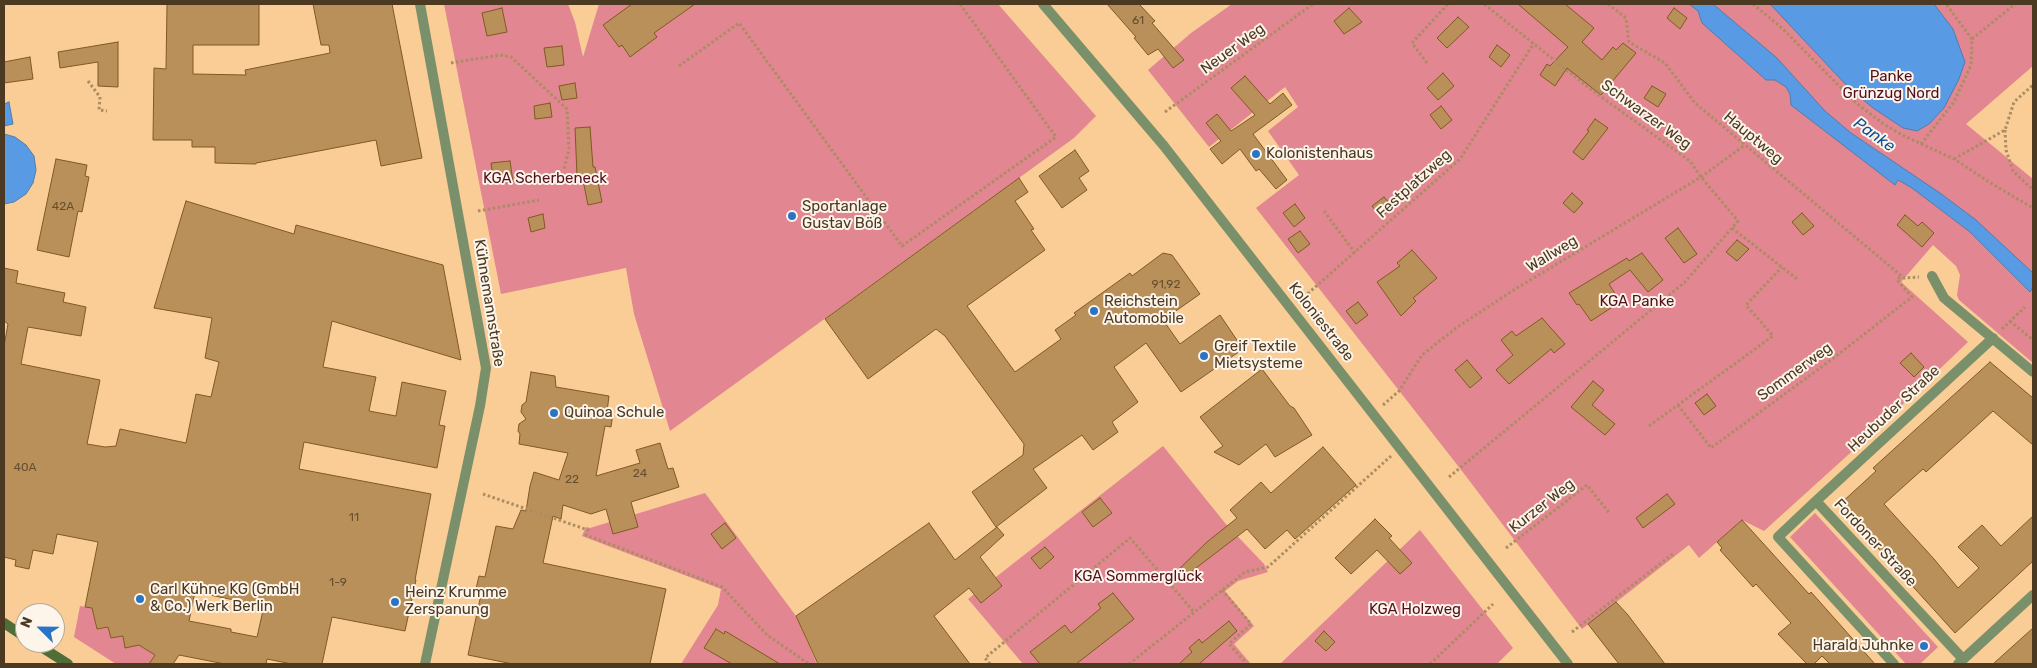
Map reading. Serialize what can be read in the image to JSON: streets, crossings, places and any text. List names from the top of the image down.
{
  "streets": {
    "street": [
      "Kühnemannstraße",
      "Koloniestraße",
      "Heubuder Straße",
      "Fordoner Straße"
    ],
    "path": [
      "Neuer Weg",
      "Schwarzer Weg",
      "Hauptweg",
      "Festplatzweg",
      "Wallweg",
      "Sommerweg",
      "Kurzer Weg"
    ]
  },
  "crossings": [
    ["Schwarzer Weg", "Festplatzweg"],
    ["Schwarzer Weg", "Wallweg"],
    ["Hauptweg", "Wallweg"],
    ["Hauptweg", "Sommerweg"],
    ["Heubuder Straße", "Fordoner Straße"]
  ],
  "water": ["Panke"],
  "parks": [
    "Panke Grünzug Nord",
    "KGA Scherbeneck",
    "KGA Panke",
    "KGA Sommerglück",
    "KGA Holzweg"
  ],
  "places": [
    "Kolonistenhaus",
    "Sportanlage Gustav Böß",
    "Reichstein Automobile",
    "Greif Textile Mietsysteme",
    "Quinoa Schule",
    "Carl Kühne KG (GmbH & Co.) Werk Berlin",
    "Heinz Krumme Zerspanung",
    "Harald Juhnke"
  ],
  "house_numbers": [
    "61",
    "42A",
    "91,92",
    "40A",
    "24",
    "22",
    "11",
    "1-9"
  ],
  "north": "top left"
}
